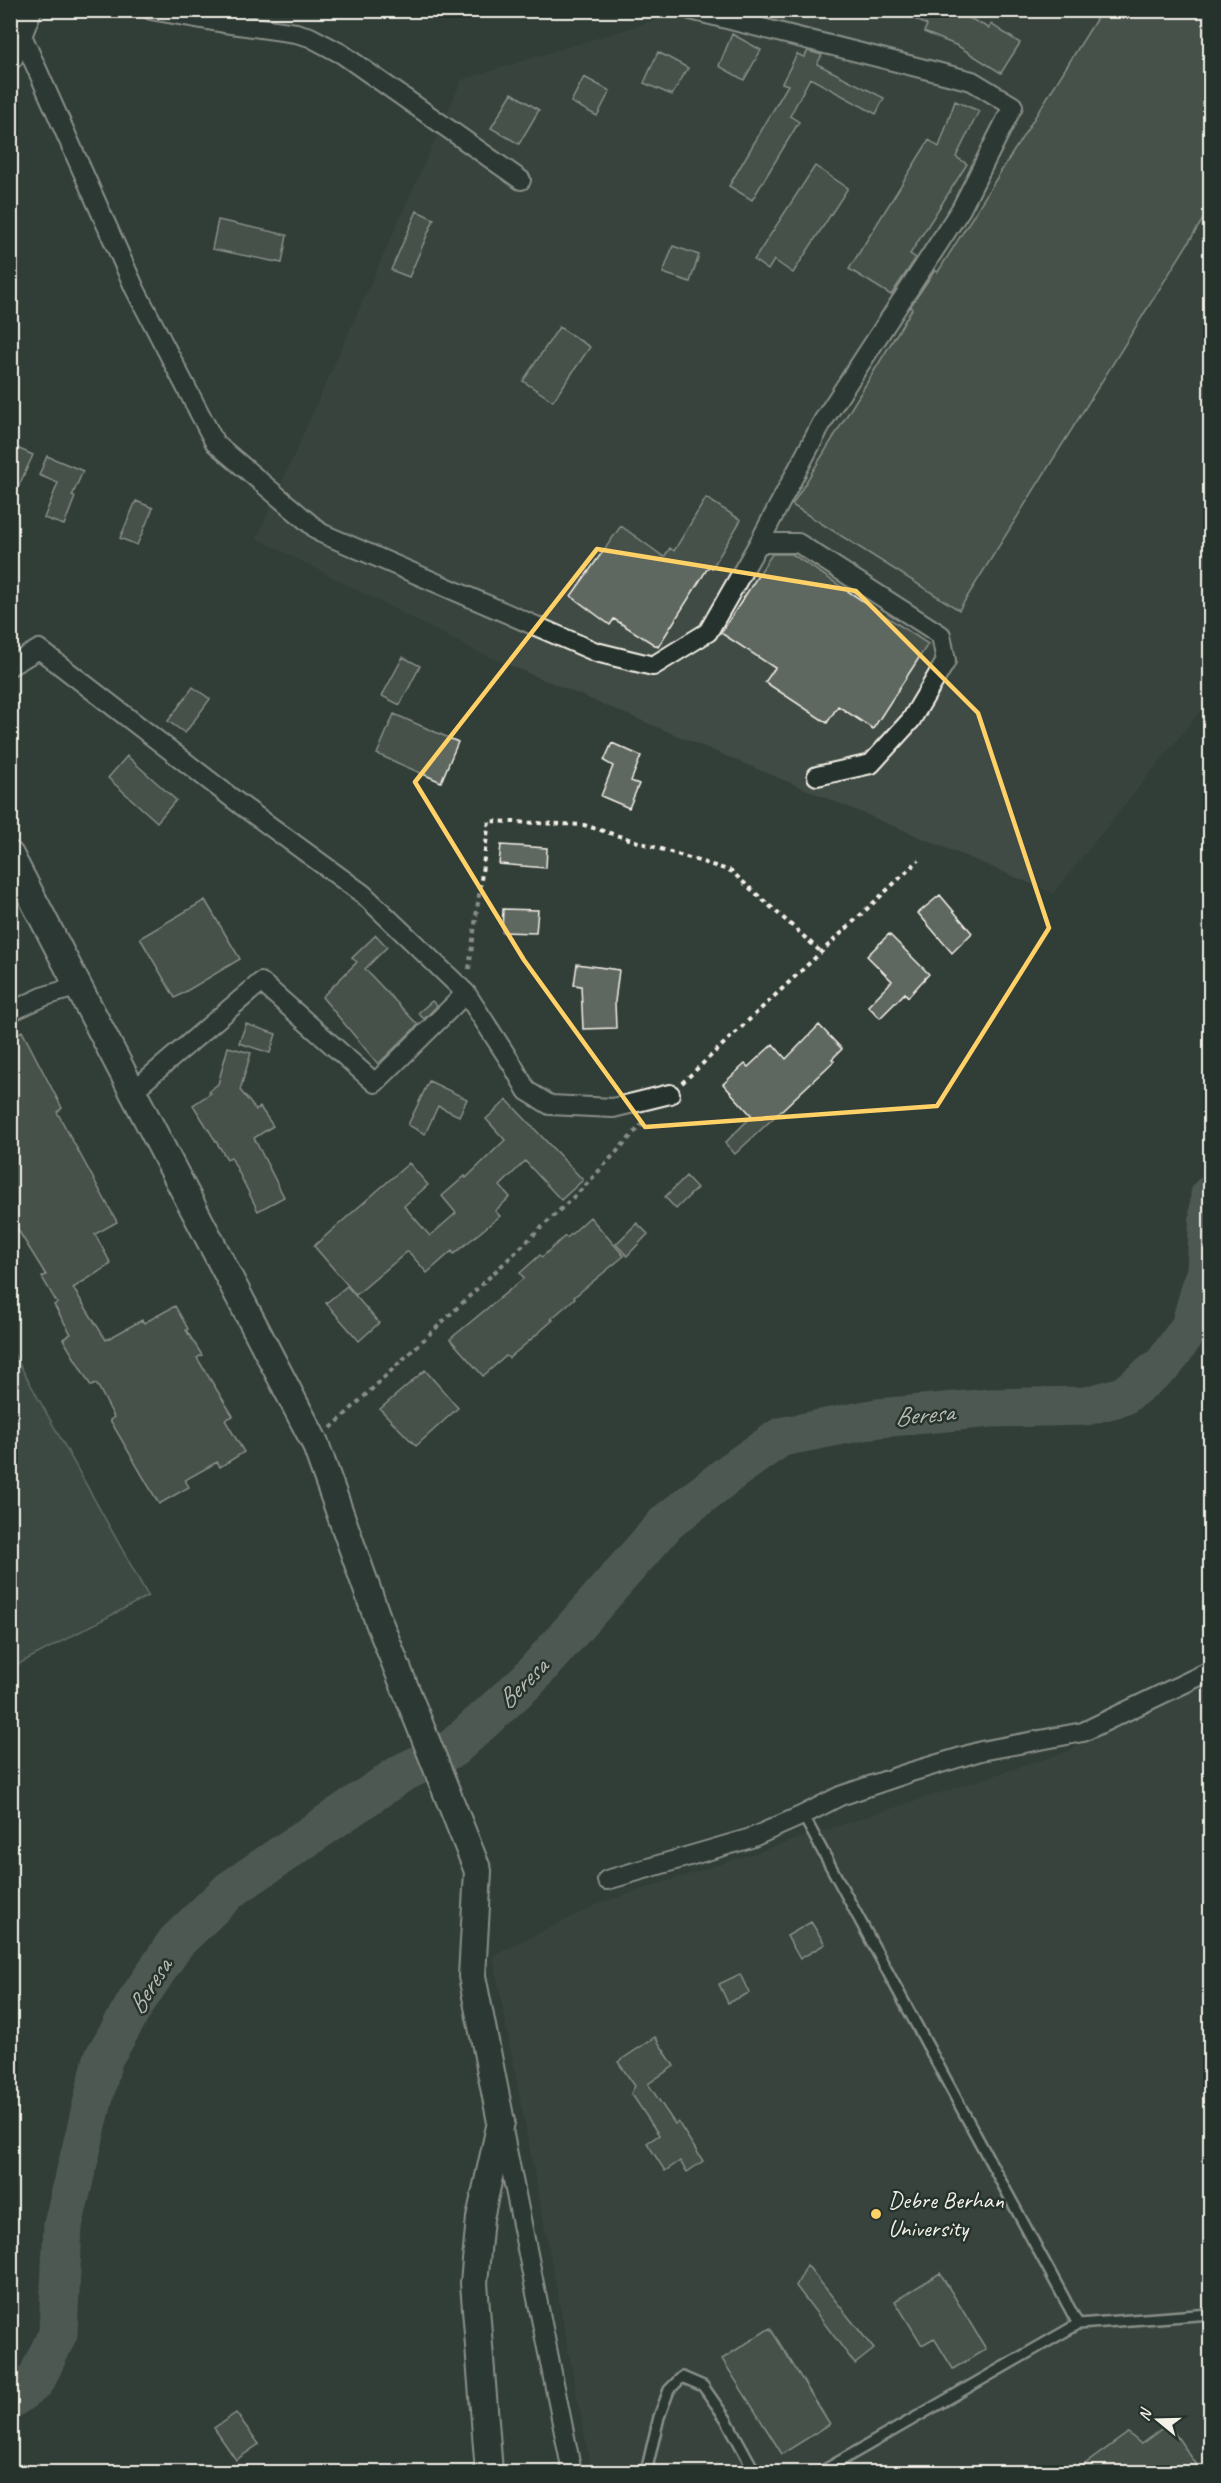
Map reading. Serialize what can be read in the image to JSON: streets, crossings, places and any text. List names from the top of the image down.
{
  "water": ["Beresa"],
  "places": ["Debre Berhan University"],
  "north": "left"
}
